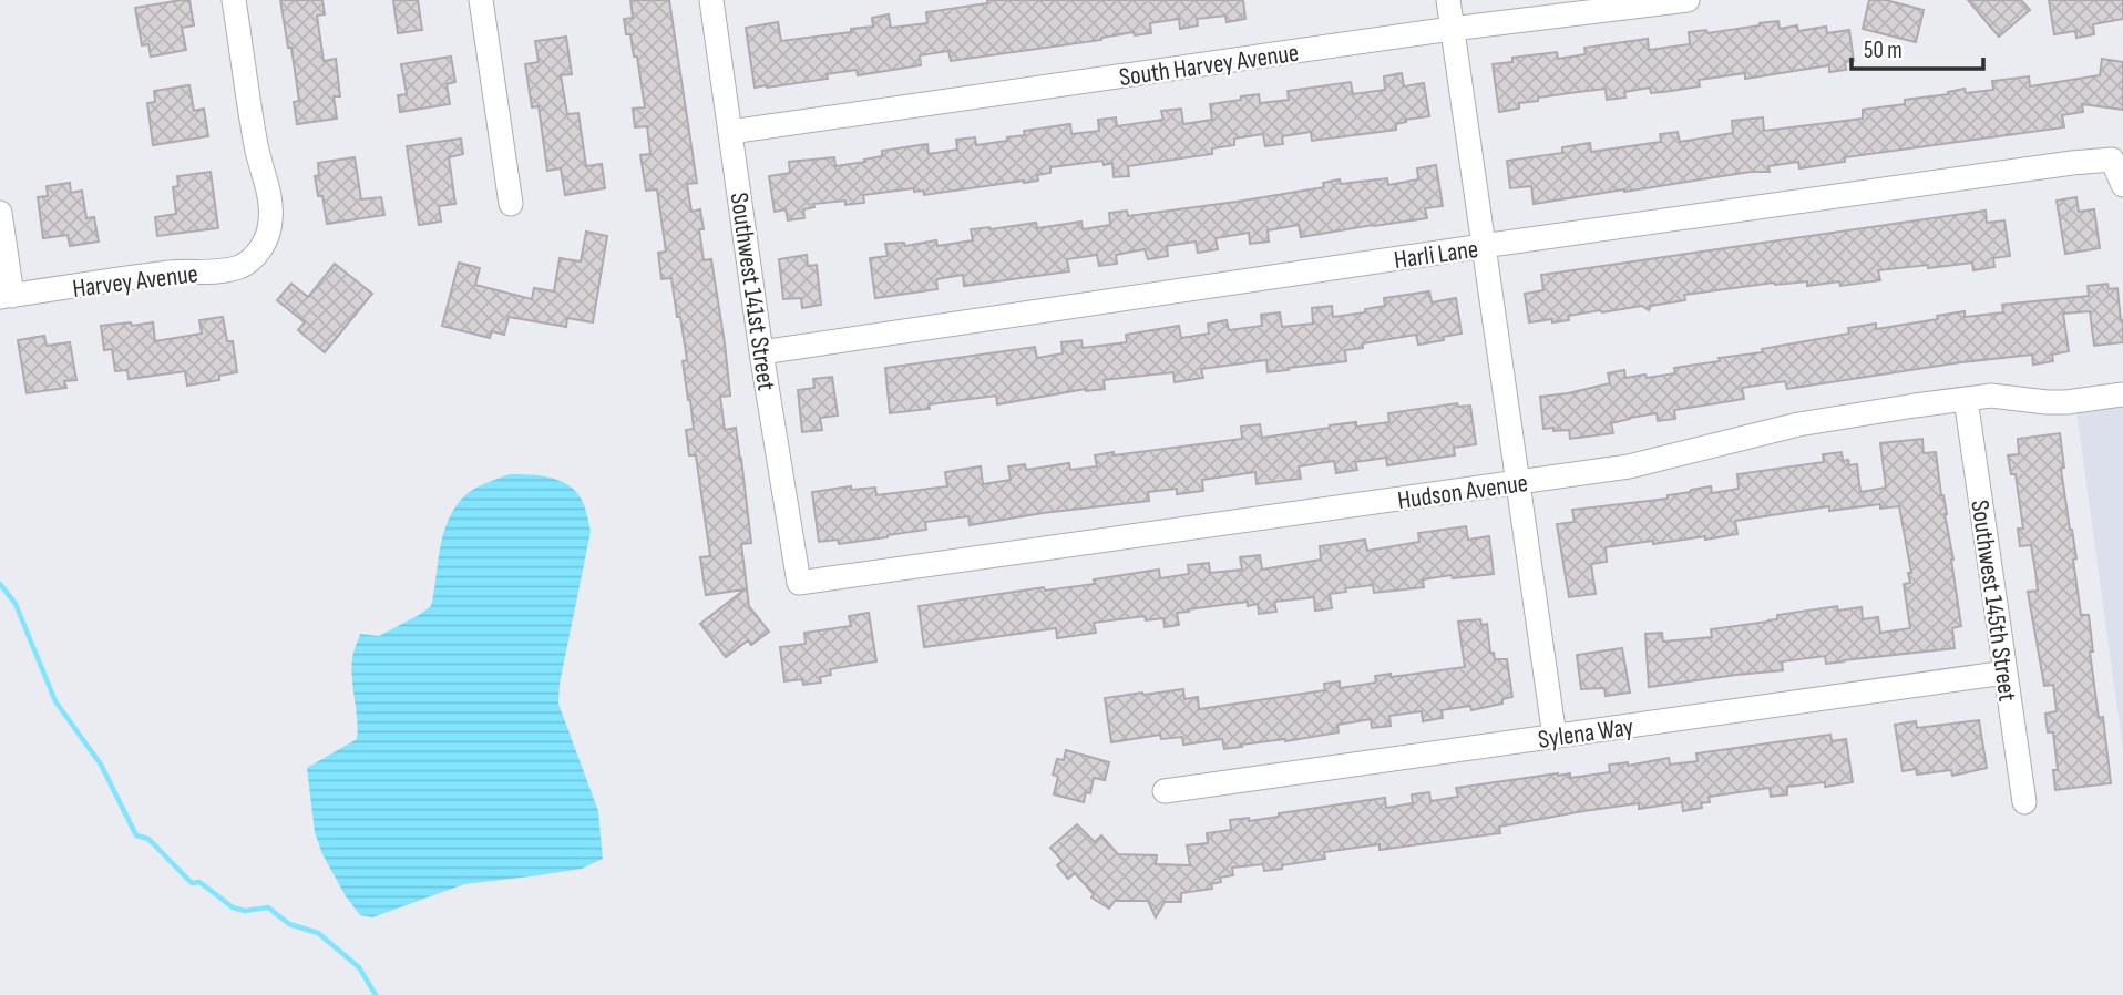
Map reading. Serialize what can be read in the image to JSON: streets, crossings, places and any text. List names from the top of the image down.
{
  "streets": {
    "street": [
      "South Harvey Avenue",
      "Harli Lane",
      "Harvey Avenue",
      "Southwest 141st Street",
      "Hudson Avenue",
      "Southwest 145th Street",
      "Sylena Way"
    ]
  },
  "crossings": [
    ["South Harvey Avenue", "Southwest 141st Street"],
    ["Harli Lane", "Southwest 141st Street"],
    ["Southwest 141st Street", "Hudson Avenue"],
    ["Hudson Avenue", "Southwest 145th Street"],
    ["Southwest 145th Street", "Sylena Way"]
  ],
  "scale_bar": "50 m"
}
